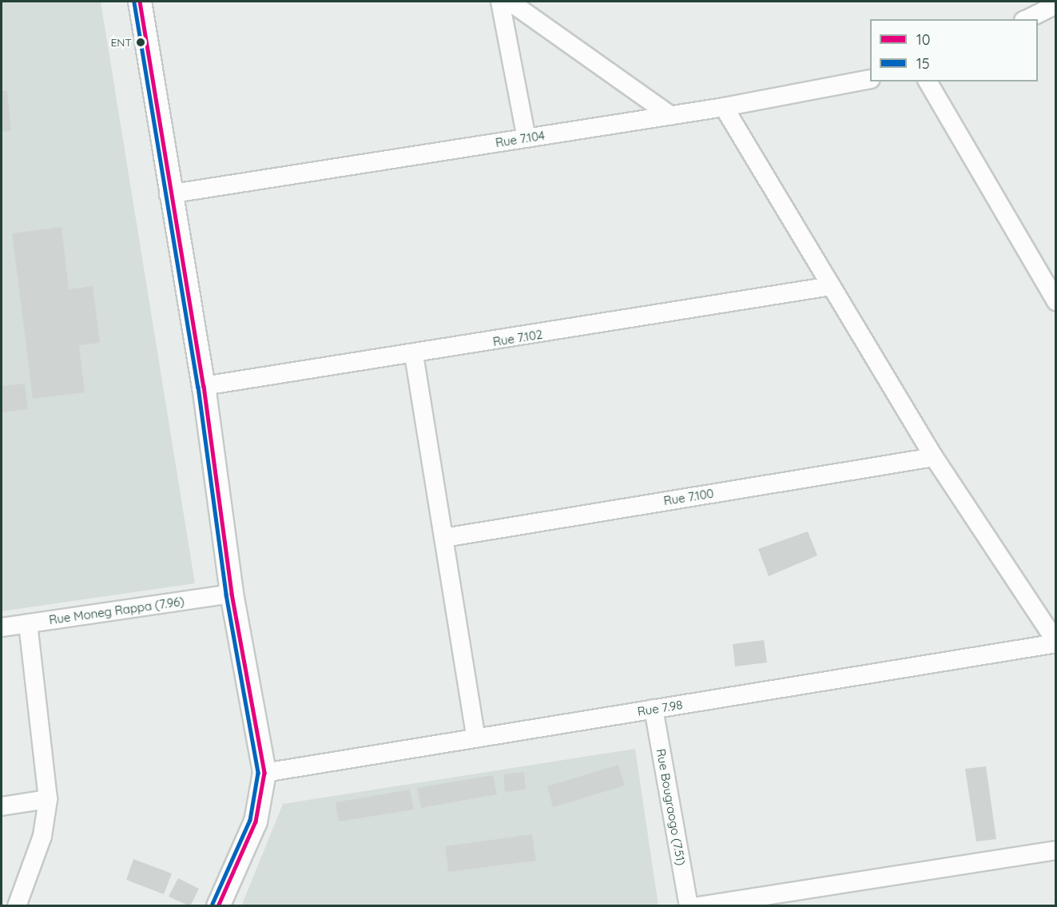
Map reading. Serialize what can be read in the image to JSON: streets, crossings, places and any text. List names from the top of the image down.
{
  "streets": {
    "street": [
      "Rue 7.104",
      "Rue 7.102",
      "Rue 7.100",
      "Rue Moneg Rappa (7.96)",
      "Rue 7.98",
      "Rue Bougraogo (7.51)"
    ]
  },
  "crossings": [
    ["Rue 7.98", "Rue Bougraogo (7.51)"]
  ],
  "places": ["ENT"],
  "lines": ["transit line 10", "transit line 15"],
  "legend": ["10", "15"]
}
